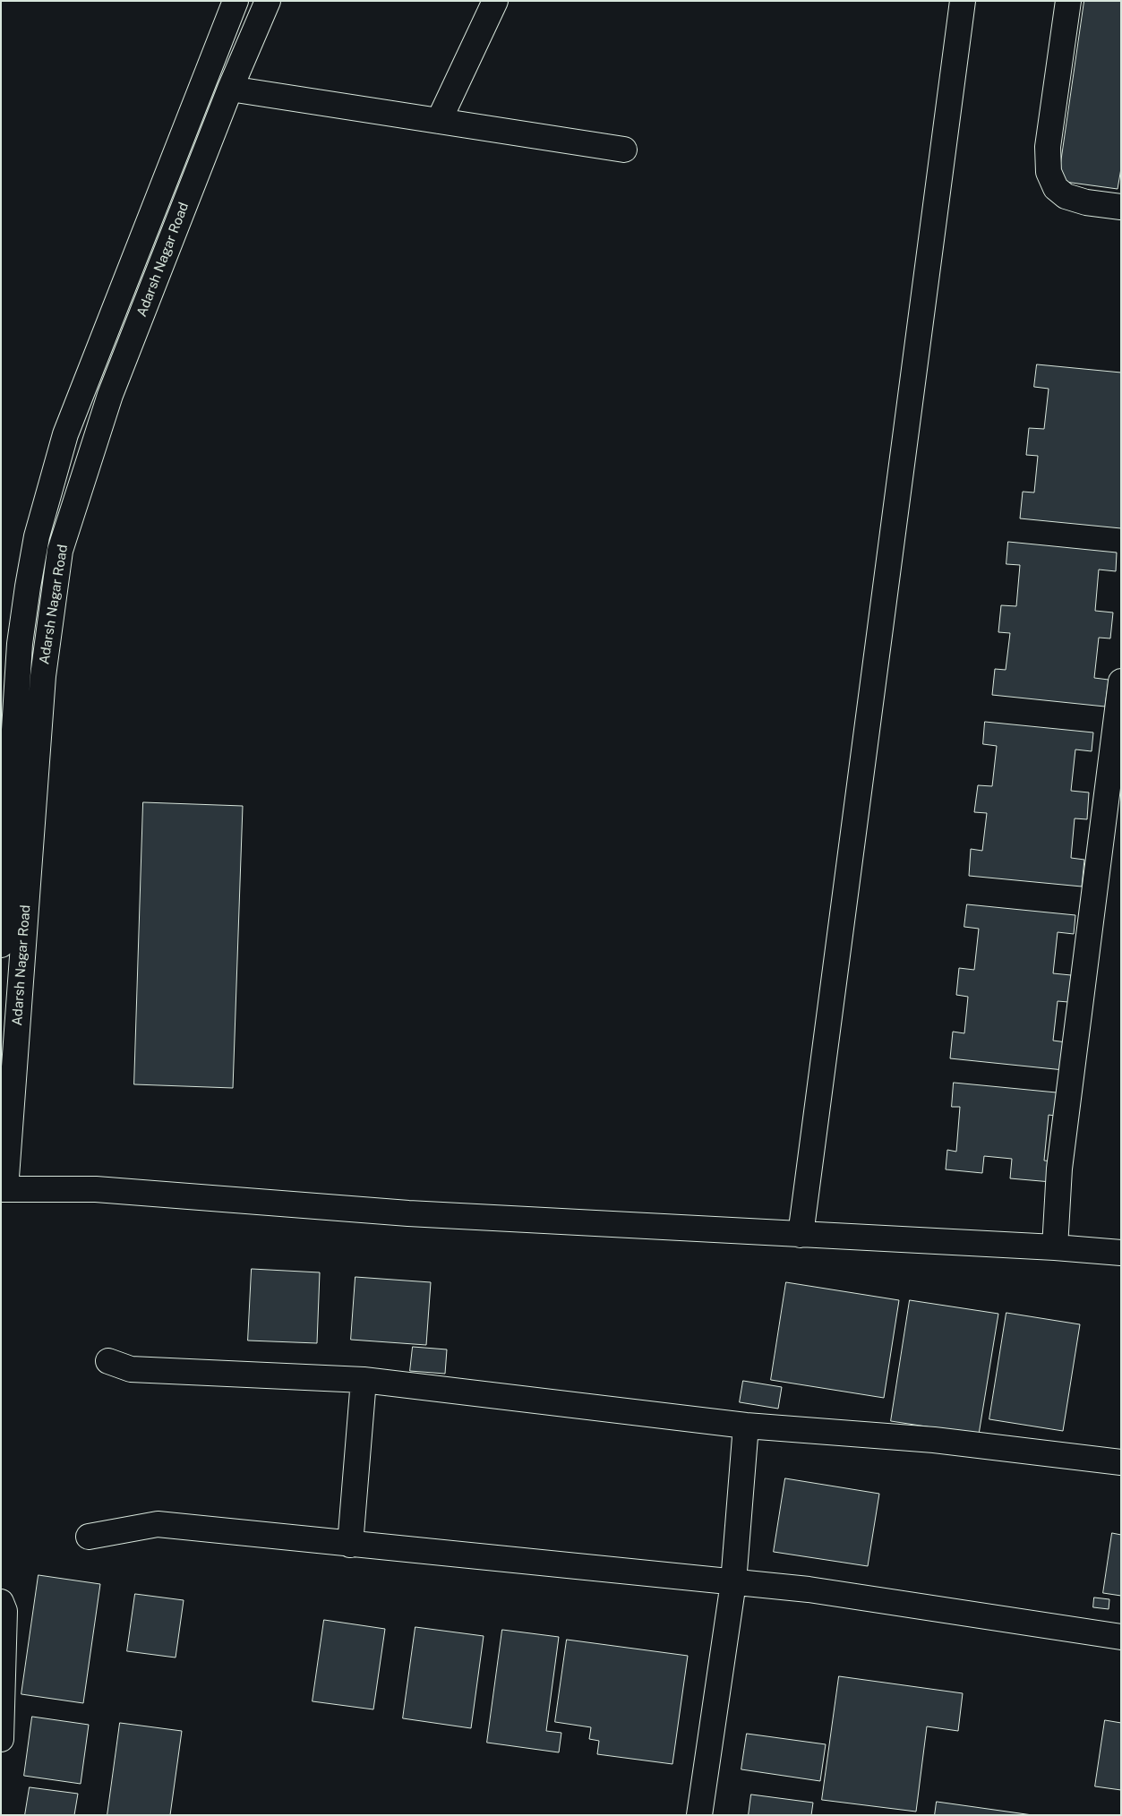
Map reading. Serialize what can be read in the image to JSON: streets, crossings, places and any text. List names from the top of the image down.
{
  "streets": {
    "street": ["Adarsh Nagar Road"]
  }
}
